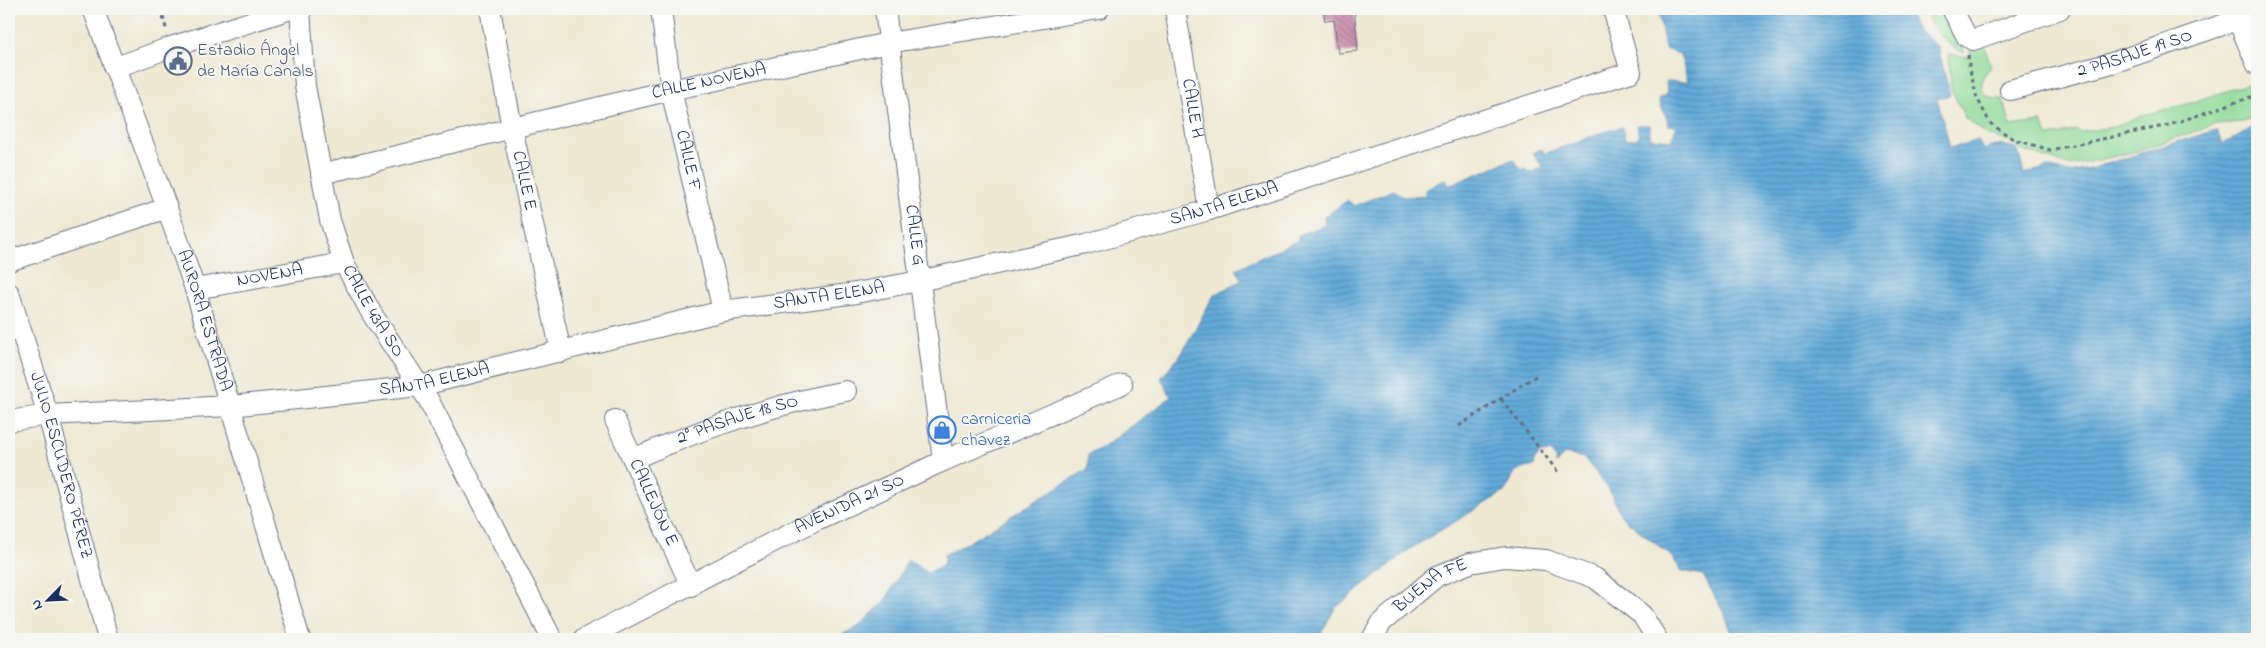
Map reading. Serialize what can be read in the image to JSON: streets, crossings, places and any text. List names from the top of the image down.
{
  "streets": {
    "street": [
      "2 PASAJE 19 SO",
      "CALLE NOVENA",
      "CALLE H",
      "CALLE F",
      "CALLE E",
      "SANTA ELENA",
      "CALLE G",
      "NOVENA",
      "CALLE 43A SO",
      "AURORA ESTRADA",
      "2° PASAJE 18 SO",
      "JULIO ESCUDERO PÉREZ",
      "CALLEJÓN E",
      "AVENIDA 21 SO",
      "BUENA FE"
    ]
  },
  "crossings": [
    ["CALLE NOVENA", "CALLE F"],
    ["CALLE NOVENA", "CALLE E"],
    ["CALLE NOVENA", "CALLE G"],
    ["CALLE NOVENA", "CALLE 43A SO"],
    ["CALLE H", "SANTA ELENA"],
    ["CALLE F", "SANTA ELENA"],
    ["CALLE E", "SANTA ELENA"],
    ["SANTA ELENA", "CALLE G"],
    ["SANTA ELENA", "CALLE 43A SO"],
    ["SANTA ELENA", "AURORA ESTRADA"],
    ["SANTA ELENA", "JULIO ESCUDERO PÉREZ"],
    ["CALLE G", "AVENIDA 21 SO"],
    ["NOVENA", "CALLE 43A SO"],
    ["NOVENA", "AURORA ESTRADA"],
    ["2° PASAJE 18 SO", "CALLEJÓN E"],
    ["CALLEJÓN E", "AVENIDA 21 SO"]
  ],
  "places": {
    "public building": ["Estadio Ángel de María Canals"],
    "shop": ["carniceria chavez"]
  },
  "north": "bottom left"
}
